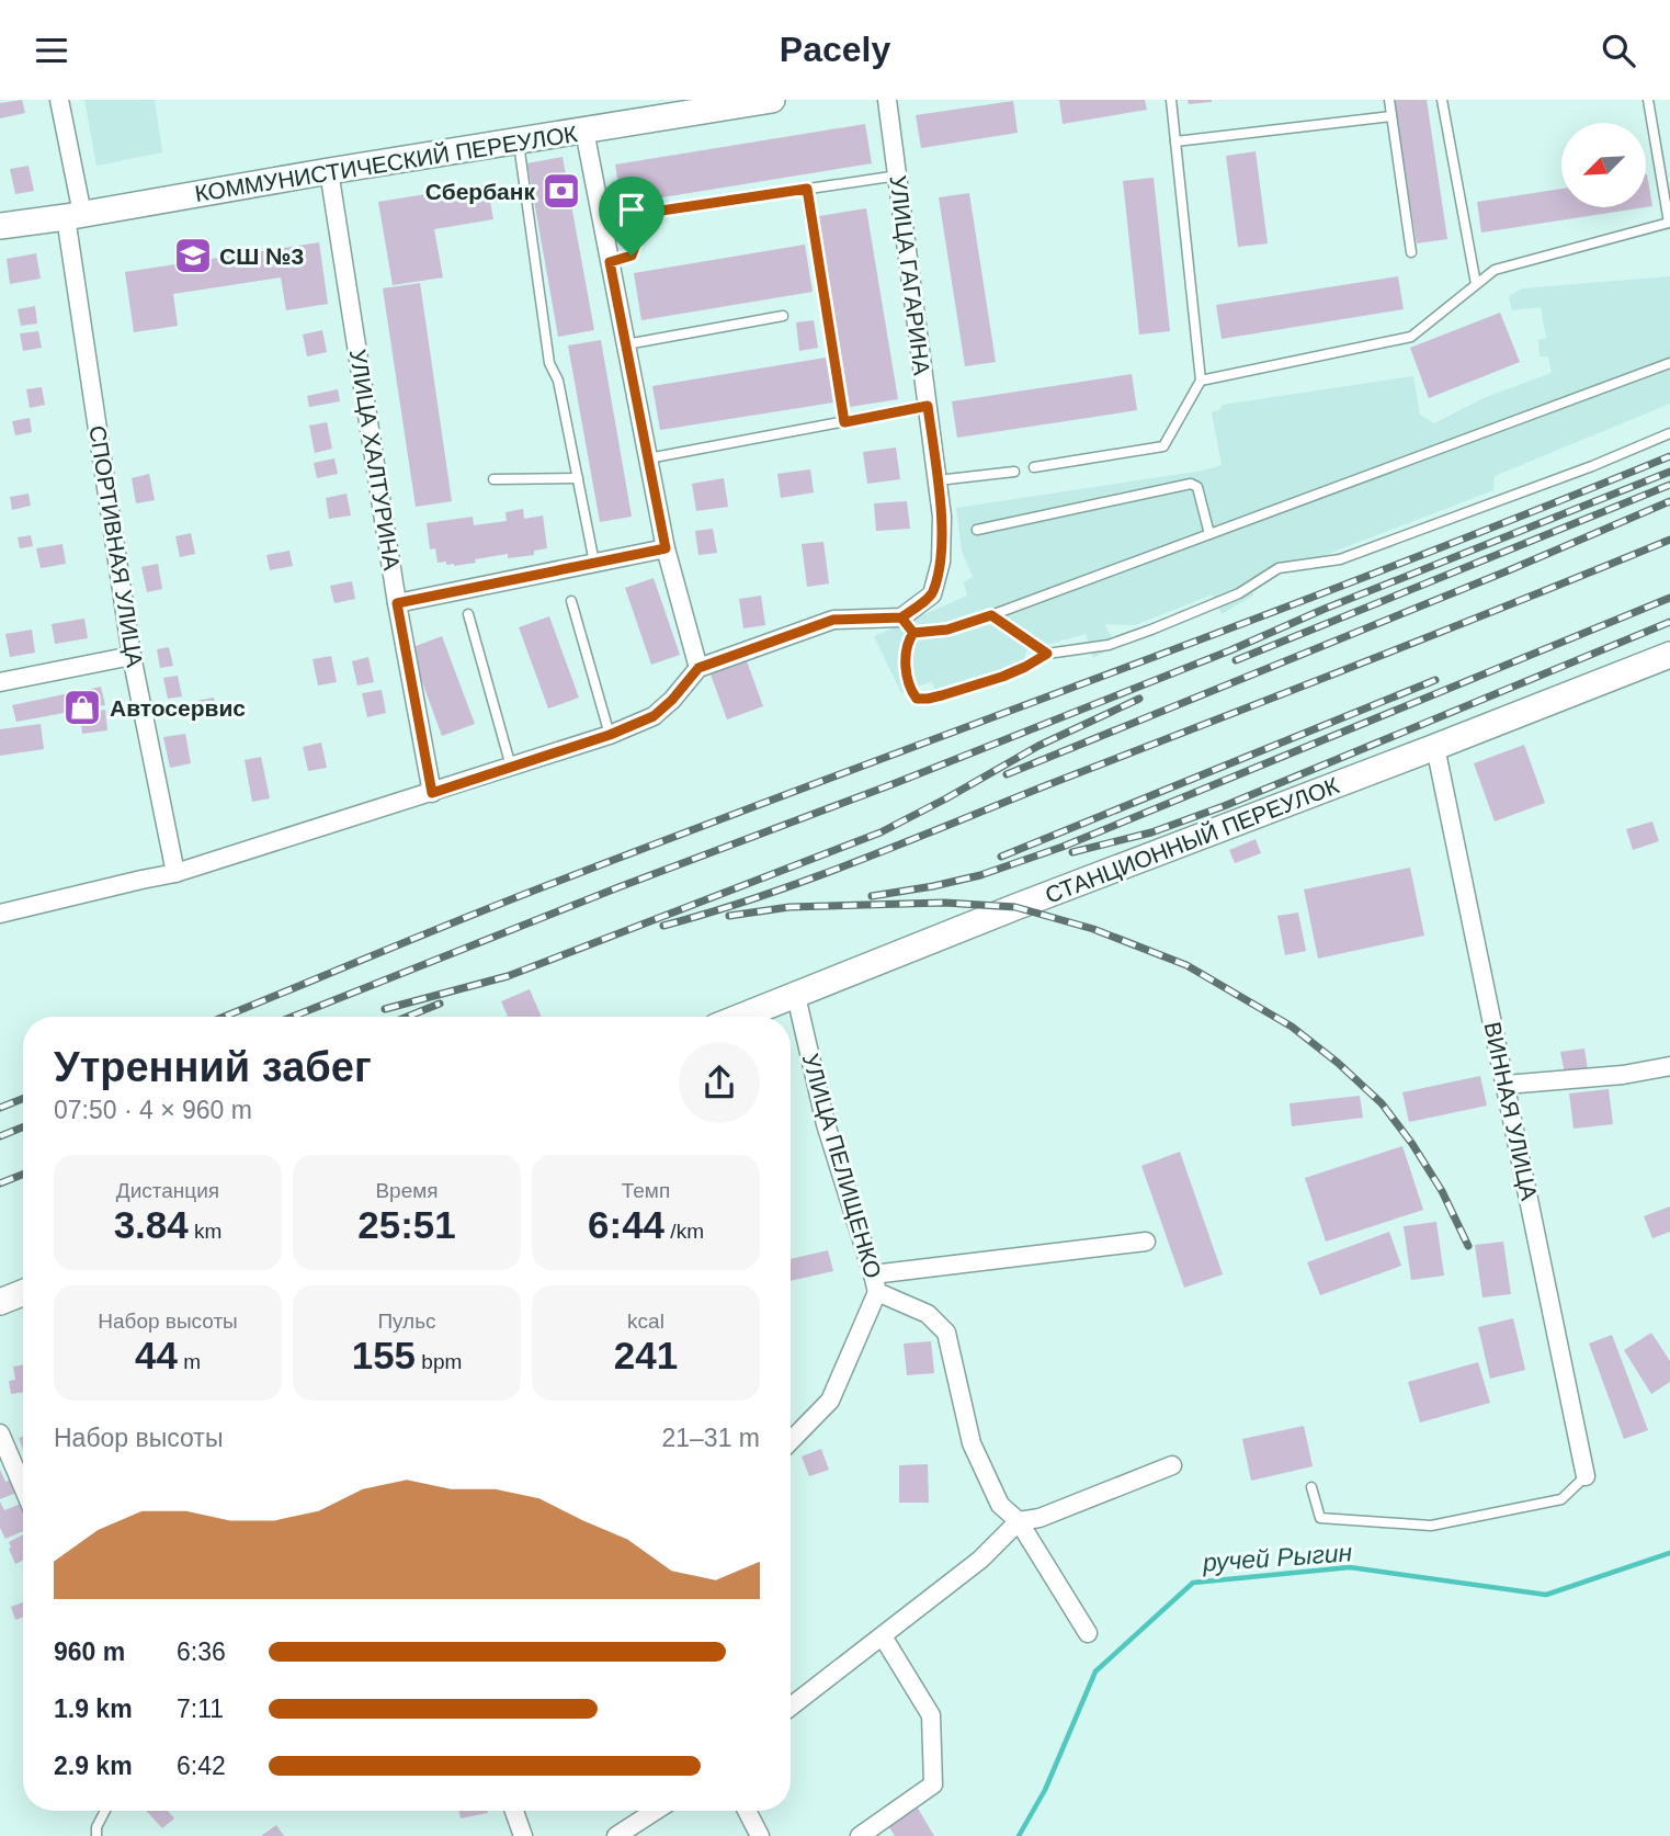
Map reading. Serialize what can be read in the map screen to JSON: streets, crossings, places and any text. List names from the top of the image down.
{
  "streets": {
    "main road": ["КОММУНИСТИЧЕСКИЙ ПЕРЕУЛОК", "СТАНЦИОННЫЙ ПЕРЕУЛОК"],
    "street": [
      "УЛИЦА ГАГАРИНА",
      "УЛИЦА ХАЛТУРИНА",
      "СПОРТИВНАЯ УЛИЦА",
      "ВИННАЯ УЛИЦА",
      "УЛИЦА ПЕЛИЩЕНКО"
    ]
  },
  "crossings": [
    ["КОММУНИСТИЧЕСКИЙ ПЕРЕУЛОК", "УЛИЦА ХАЛТУРИНА"],
    ["КОММУНИСТИЧЕСКИЙ ПЕРЕУЛОК", "СПОРТИВНАЯ УЛИЦА"],
    ["СТАНЦИОННЫЙ ПЕРЕУЛОК", "ВИННАЯ УЛИЦА"],
    ["СТАНЦИОННЫЙ ПЕРЕУЛОК", "УЛИЦА ПЕЛИЩЕНКО"]
  ],
  "water": ["ручей Рыгин"],
  "places": {
    "bank": ["Сбербанк"],
    "school or university": ["СШ №3"],
    "shop": ["Автосервис"]
  },
  "north": "bottom left",
  "page": {
    "header": "Pacely",
    "heading": ["Утренний забег", "07:50 · 4 × 960 m"],
    "stats": [
      ["Дистанция", "3.84 km"],
      ["Время", "25:51"],
      ["Темп", "6:44 /km"],
      ["Набор высоты", "44 m"],
      ["Пульс", "155 bpm"],
      ["kcal", "241"]
    ],
    "chart": ["Набор высоты", "21–31 m"],
    "list": [
      {
        "name": "960 m",
        "note": "6:36"
      },
      {
        "name": "1.9 km",
        "note": "7:11"
      },
      {
        "name": "2.9 km",
        "note": "6:42"
      }
    ]
  }
}
